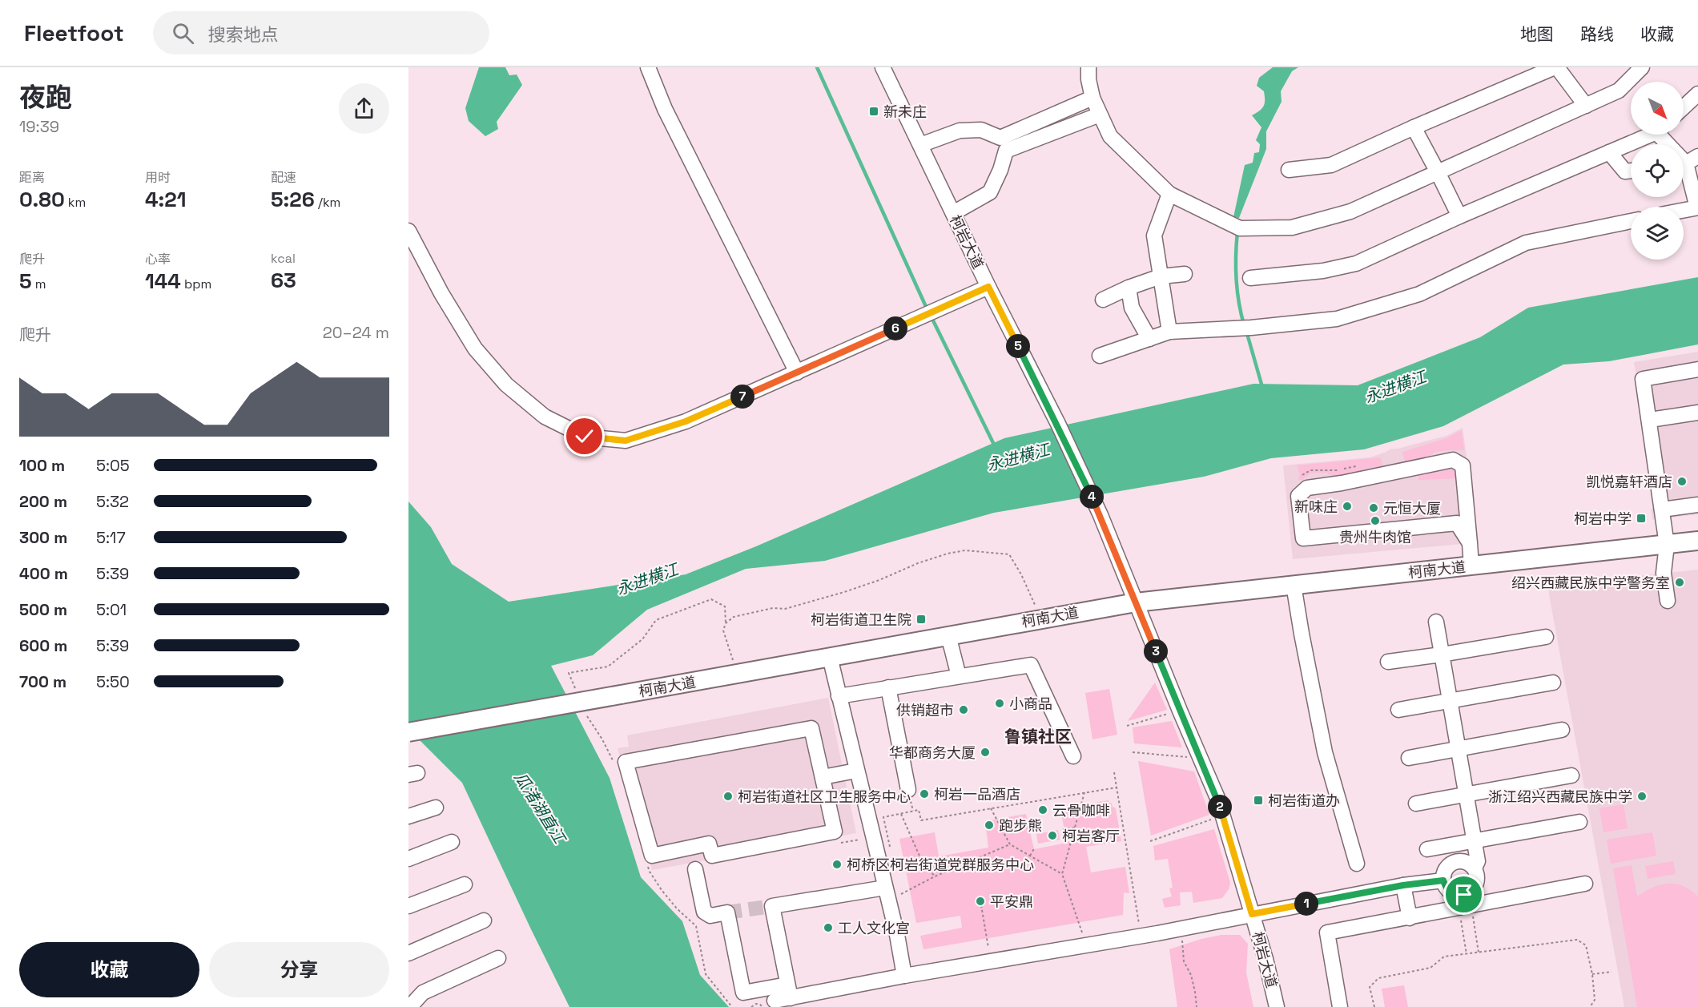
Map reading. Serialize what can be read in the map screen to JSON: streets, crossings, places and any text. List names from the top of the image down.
{
  "streets": {
    "main road": ["柯南大道"],
    "street": ["柯岩大道"]
  },
  "crossings": [
    ["柯岩大道", "柯南大道"]
  ],
  "districts": ["鲁镇社区"],
  "water": ["永进横江", "瓜渚湖直江"],
  "places": {
    "transit": [
      "新未庄",
      "柯岩中学",
      "柯岩街道卫生院",
      "柯岩街道办"
    ],
    "other": [
      "凯悦嘉轩酒店",
      "新味庄",
      "元恒大厦",
      "贵州牛肉馆",
      "绍兴西藏民族中学警务室",
      "小商品",
      "供销超市",
      "华都商务大厦",
      "柯岩一品酒店",
      "柯岩街道社区卫生服务中心",
      "浙江绍兴西藏民族中学",
      "云骨咖啡",
      "跑步熊",
      "柯岩客厅",
      "柯桥区柯岩街道党群服务中心",
      "平安鼎",
      "工人文化宫"
    ]
  },
  "north": "bottom right",
  "page": {
    "header": "Fleetfoot",
    "search": "搜索地点",
    "nav": ["地图", "路线", "收藏"],
    "heading": ["夜跑", "19:39"],
    "stats": [
      ["距离", "0.80 km"],
      ["用时", "4:21"],
      ["配速", "5:26 /km"],
      ["爬升", "5 m"],
      ["心率", "144 bpm"],
      ["kcal", "63"]
    ],
    "chart": ["爬升", "20–24 m"],
    "pins": [
      "6",
      "5",
      "7",
      "4",
      "3",
      "2",
      "1"
    ],
    "list": [
      {
        "name": "100 m",
        "note": "5:05"
      },
      {
        "name": "200 m",
        "note": "5:32"
      },
      {
        "name": "300 m",
        "note": "5:17"
      },
      {
        "name": "400 m",
        "note": "5:39"
      },
      {
        "name": "500 m",
        "note": "5:01"
      },
      {
        "name": "600 m",
        "note": "5:39"
      },
      {
        "name": "700 m",
        "note": "5:50"
      }
    ],
    "buttons": ["收藏", "分享"]
  }
}
